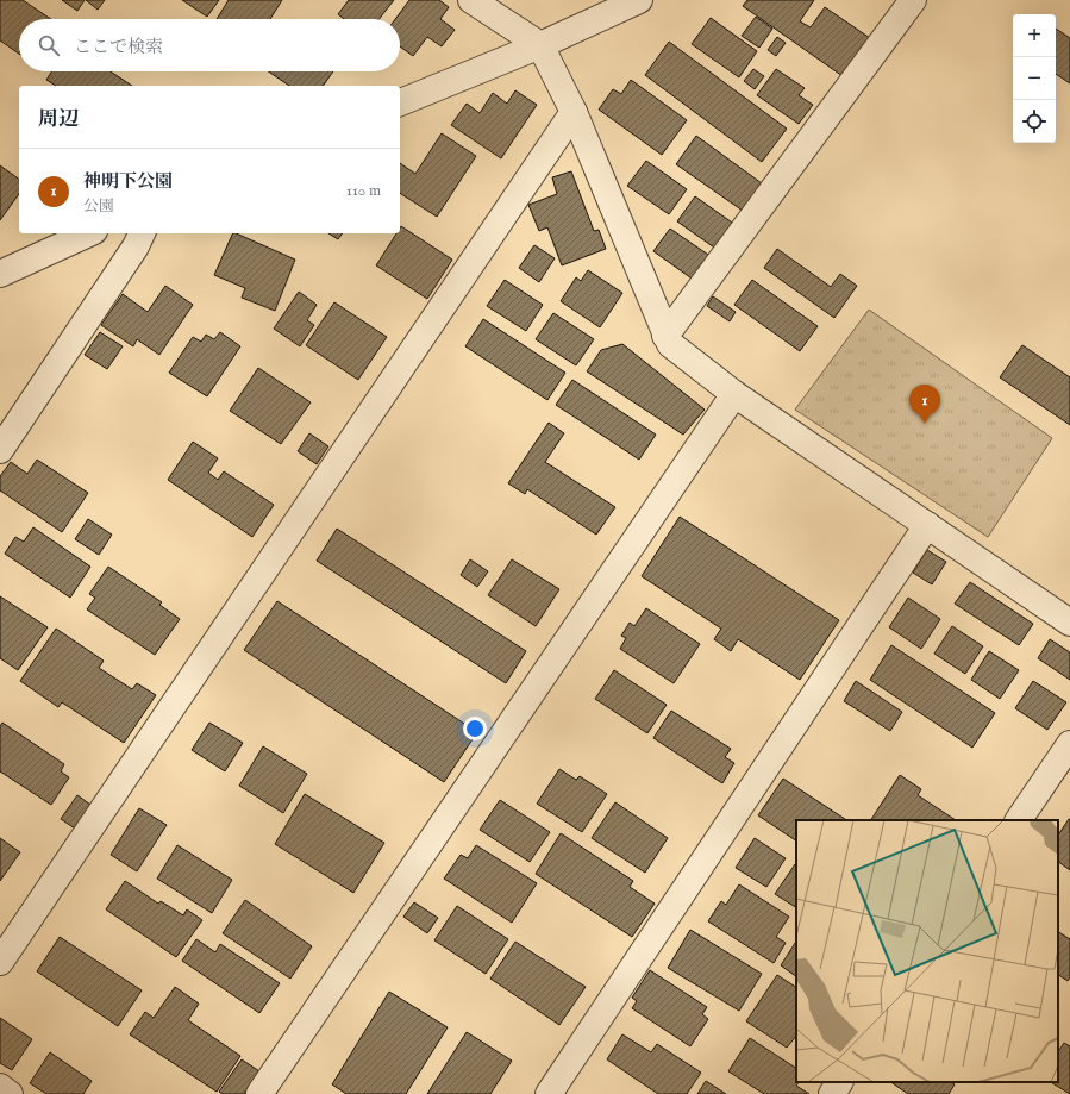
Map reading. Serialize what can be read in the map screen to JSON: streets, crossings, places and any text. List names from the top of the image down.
{
  "page": {
    "map_buttons": ["+", "−"],
    "search": "ここで検索",
    "heading": "周辺",
    "list": [
      {
        "mark": "1",
        "name": "神明下公園",
        "note": "公園",
        "value": "110 m"
      }
    ],
    "pins": "1"
  }
}
